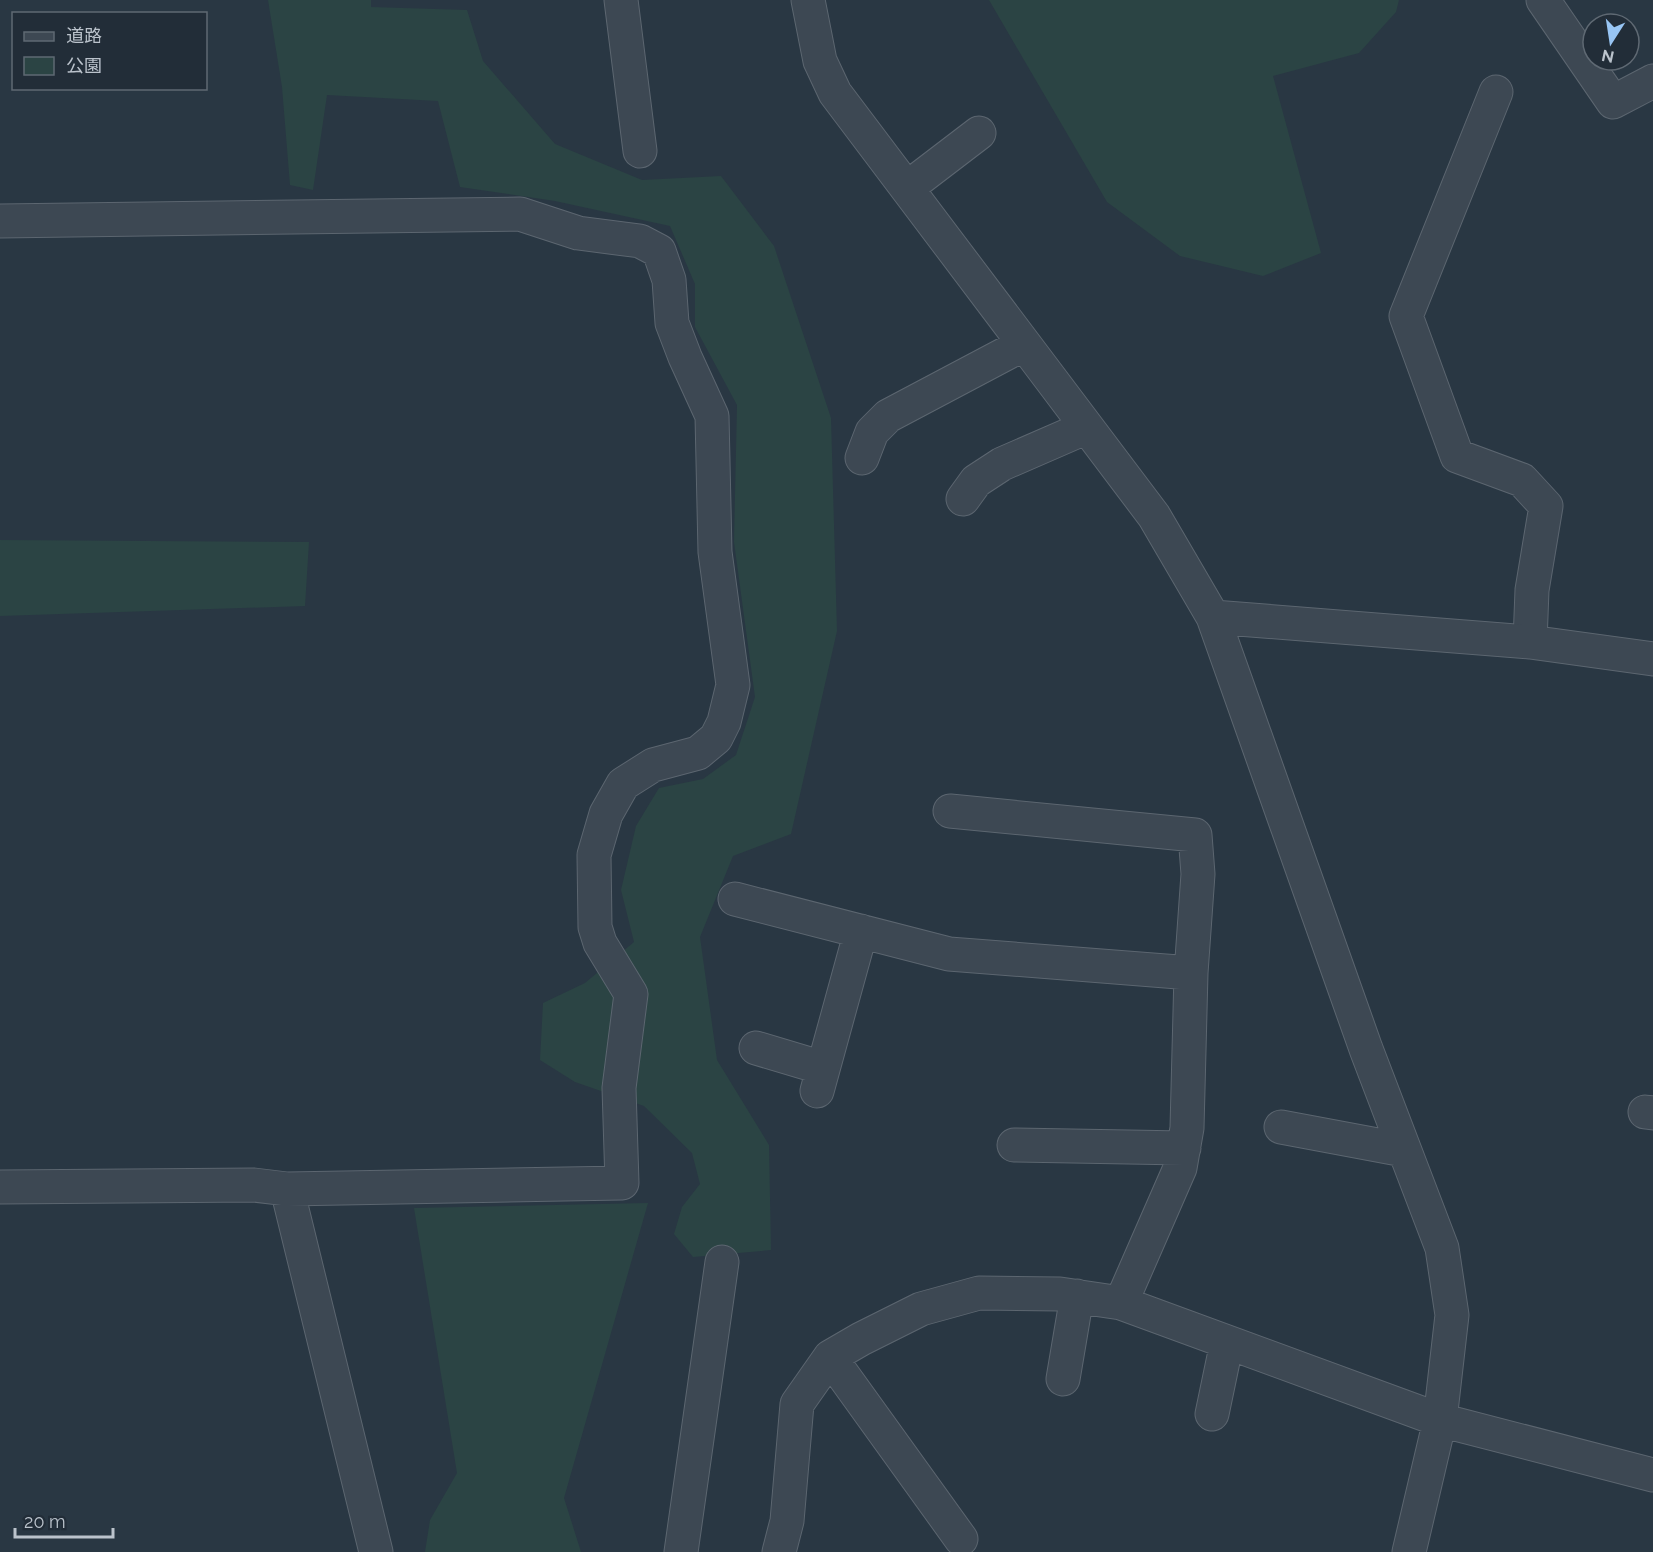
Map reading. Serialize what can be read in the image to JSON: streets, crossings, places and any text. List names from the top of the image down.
{
  "legend": ["道路", "公園"],
  "scale_bar": "20 m",
  "north": "bottom"
}
